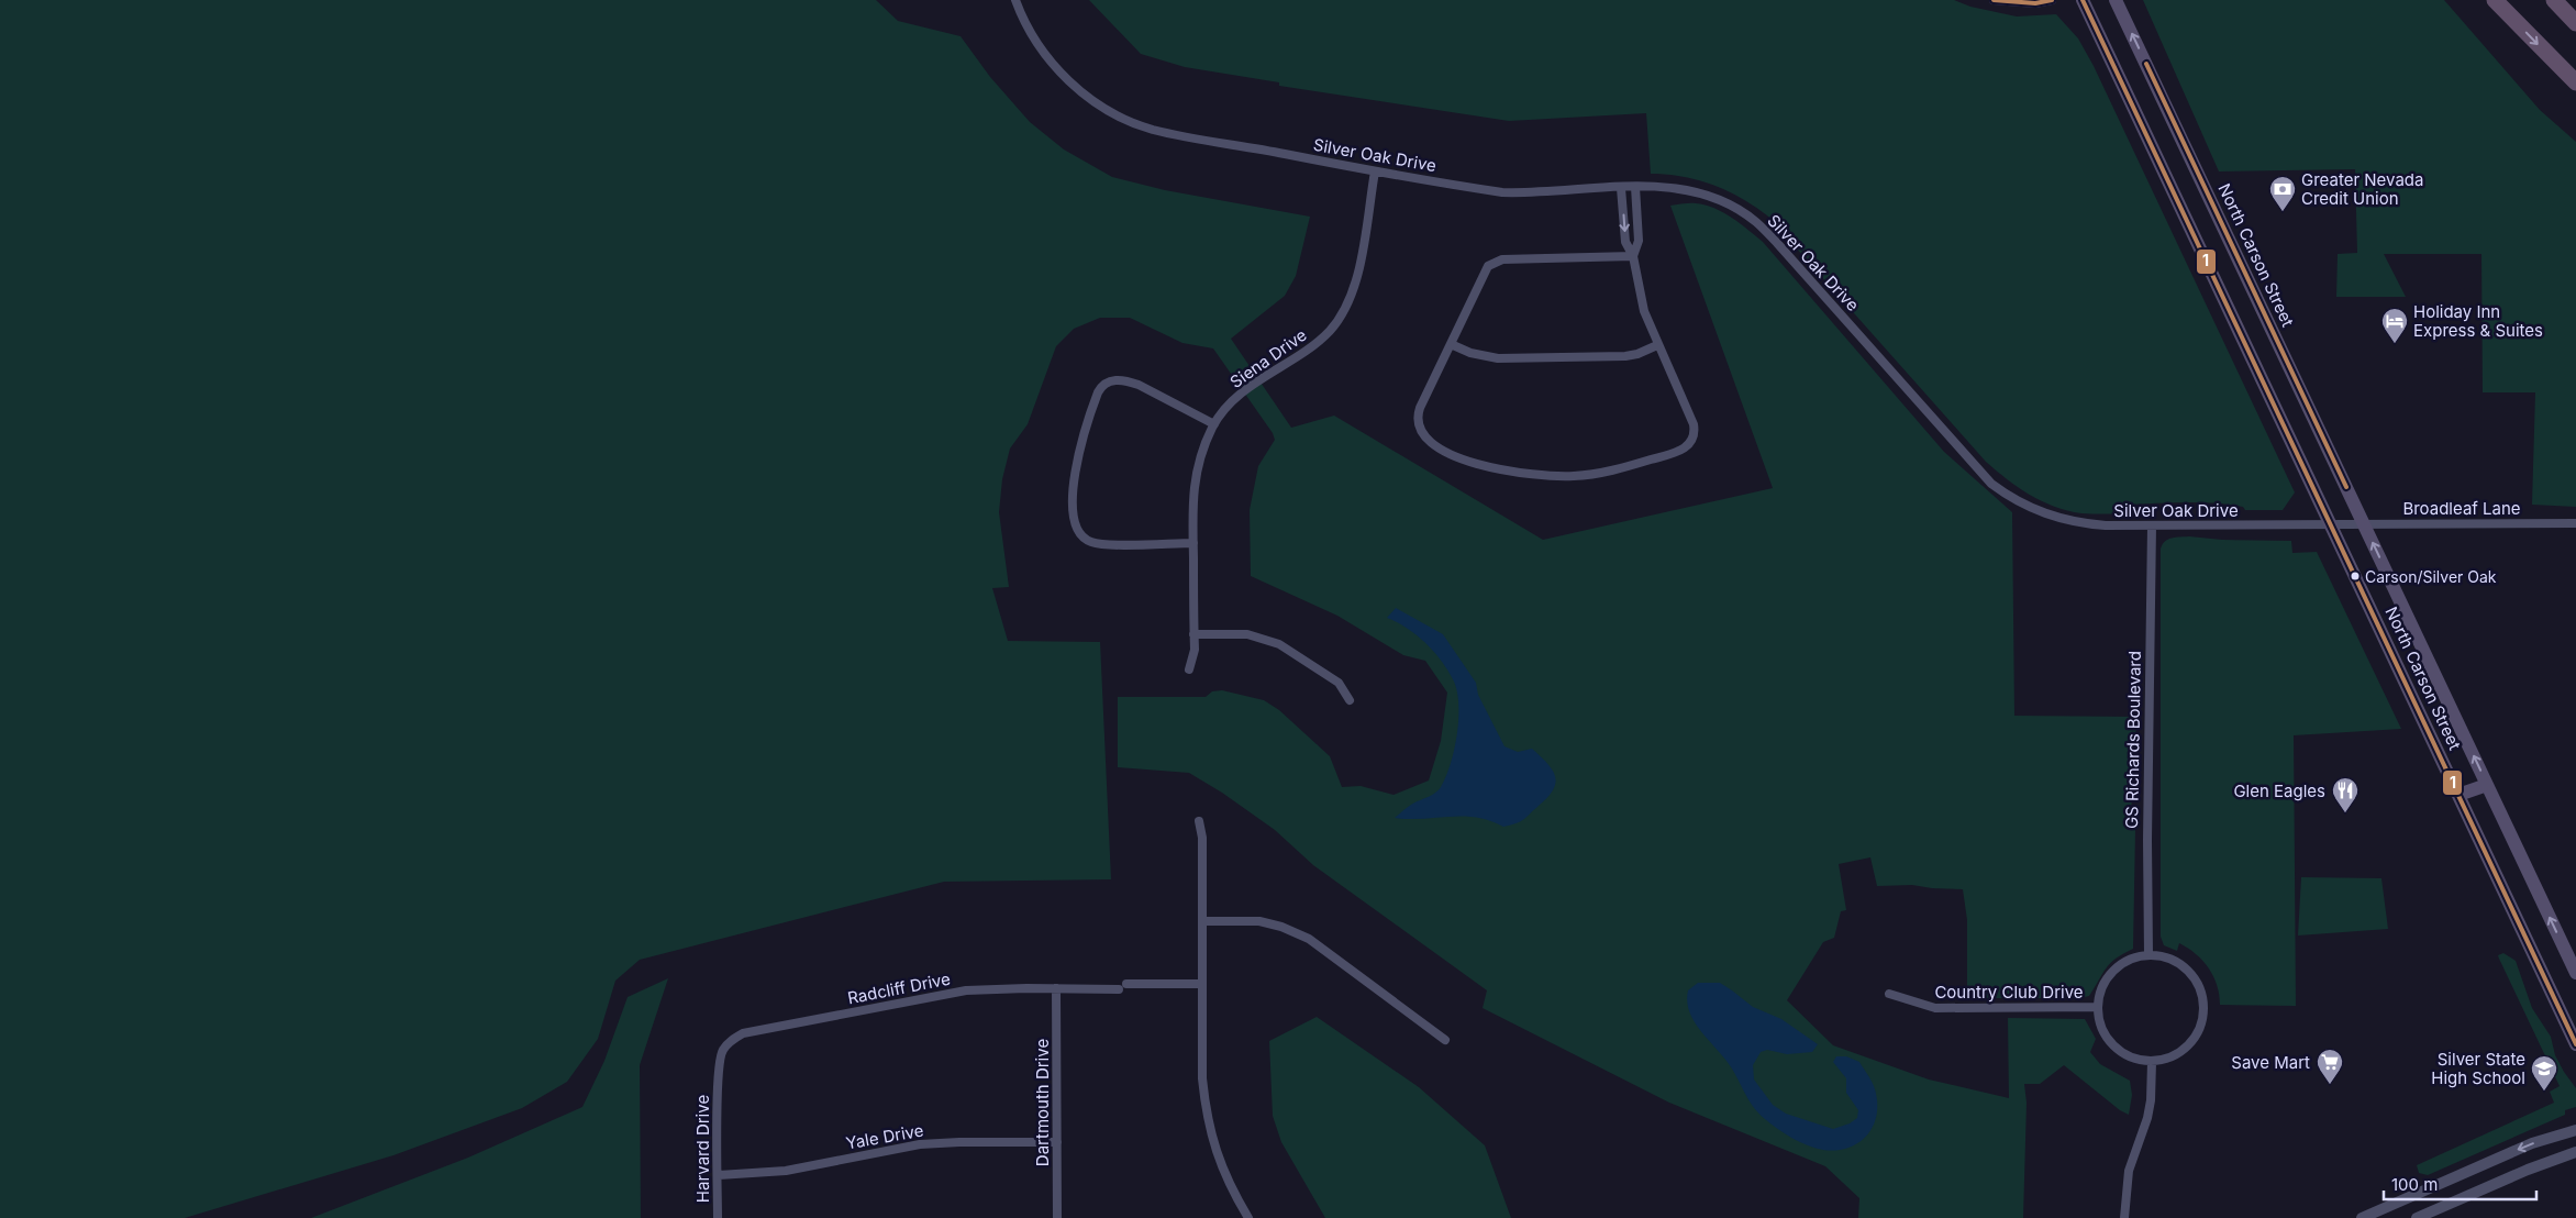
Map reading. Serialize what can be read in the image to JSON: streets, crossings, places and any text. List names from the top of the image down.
{
  "streets": {
    "main road": ["North Carson Street"],
    "street": [
      "Silver Oak Drive",
      "Siena Drive",
      "Broadleaf Lane",
      "GS Richards Boulevard",
      "Radcliff Drive",
      "Country Club Drive",
      "Dartmouth Drive",
      "Yale Drive",
      "Harvard Drive"
    ]
  },
  "crossings": [
    ["Silver Oak Drive", "North Carson Street"],
    ["Silver Oak Drive", "Siena Drive"],
    ["Silver Oak Drive", "Broadleaf Lane"],
    ["Silver Oak Drive", "GS Richards Boulevard"],
    ["North Carson Street", "Broadleaf Lane"],
    ["GS Richards Boulevard", "Country Club Drive"],
    ["Radcliff Drive", "Dartmouth Drive"],
    ["Radcliff Drive", "Harvard Drive"],
    ["Dartmouth Drive", "Yale Drive"],
    ["Yale Drive", "Harvard Drive"]
  ],
  "places": {
    "bank": ["Greater Nevada Credit Union"],
    "hotel": ["Holiday Inn Express & Suites"],
    "other": ["Carson/Silver Oak"],
    "restaurant": ["Glen Eagles"],
    "supermarket": ["Save Mart"],
    "school or university": ["Silver State High School"]
  },
  "lines": ["transit line 1"],
  "scale_bar": "100 m"
}
